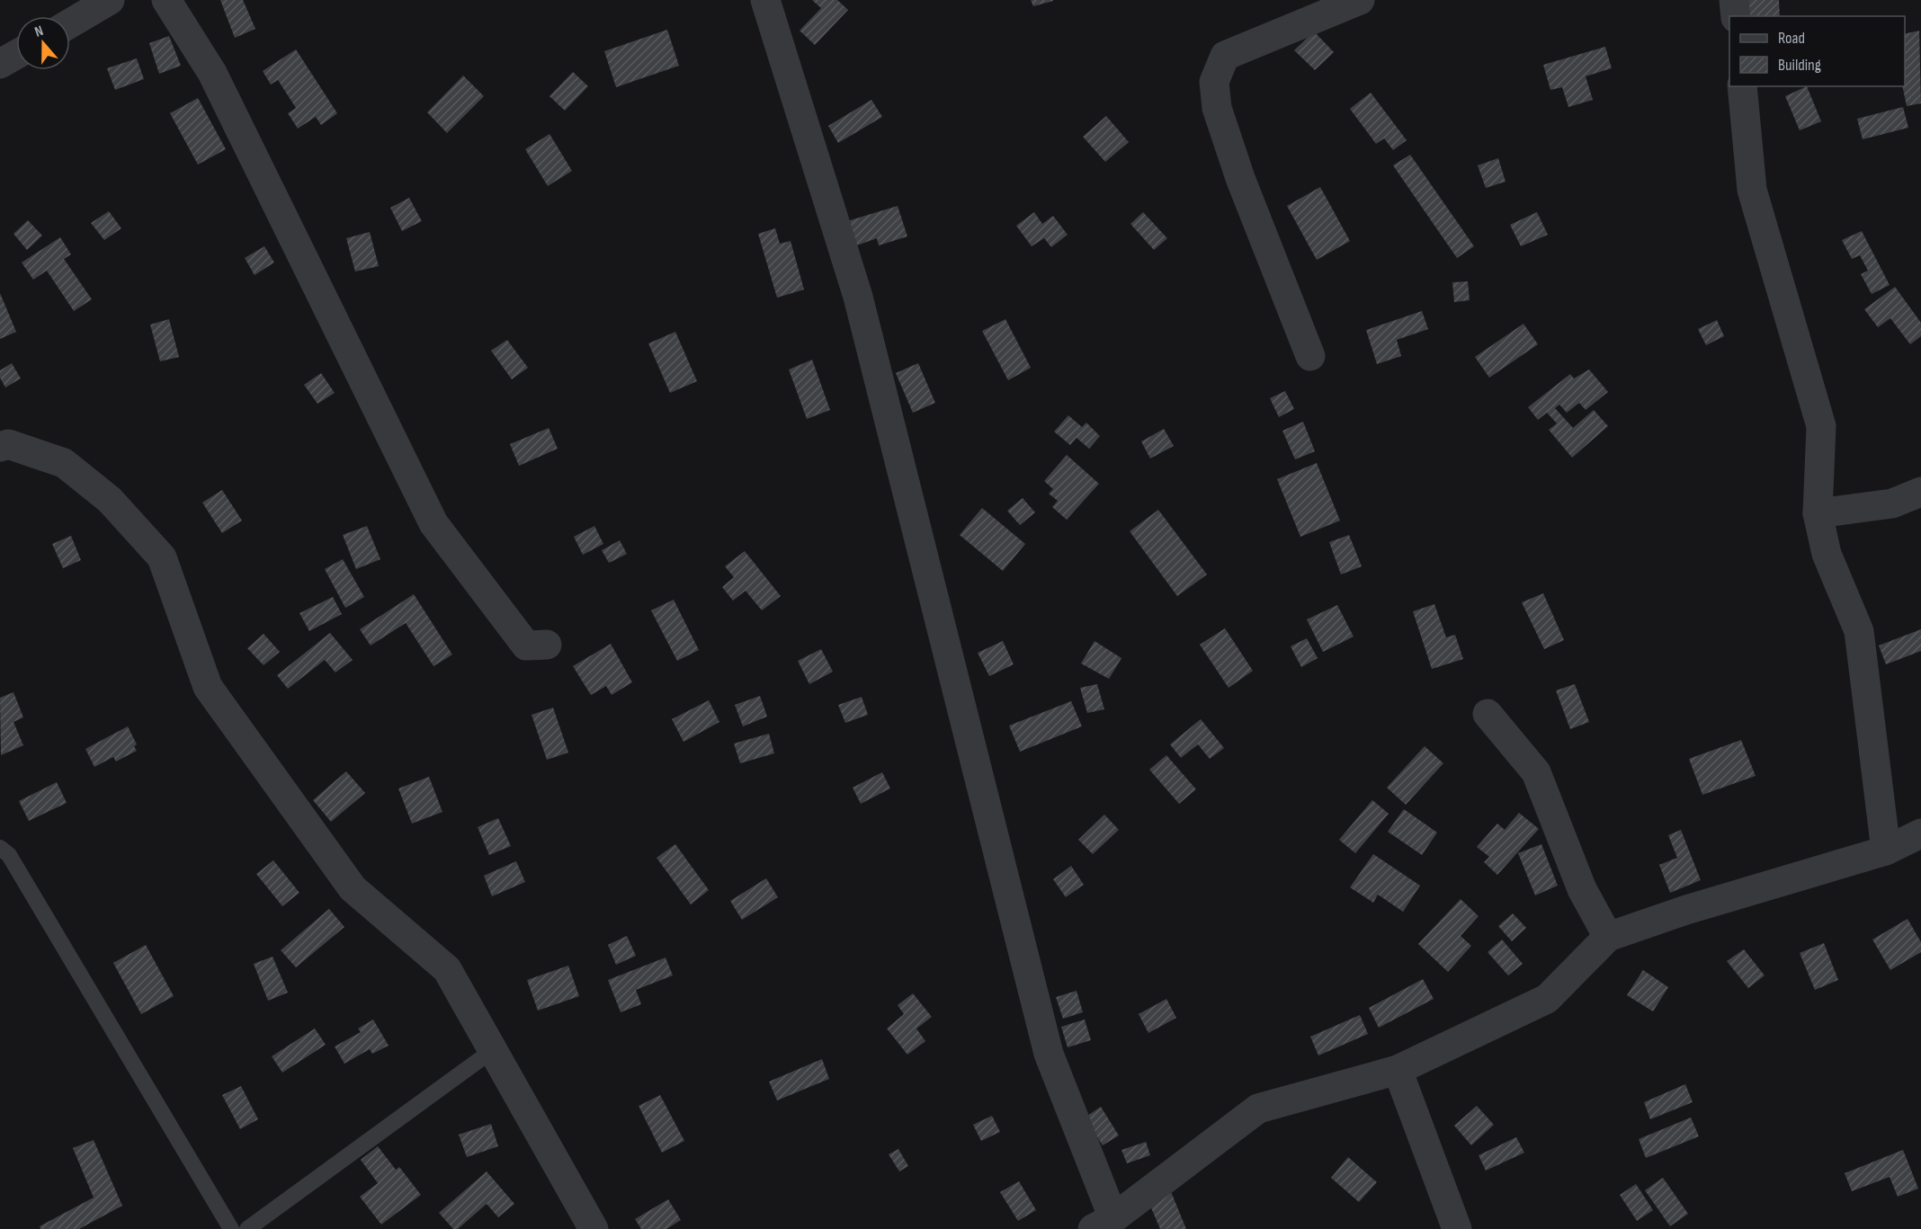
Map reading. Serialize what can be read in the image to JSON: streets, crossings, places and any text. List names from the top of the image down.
{
  "legend": ["Road", "Building"],
  "north": "top"
}
